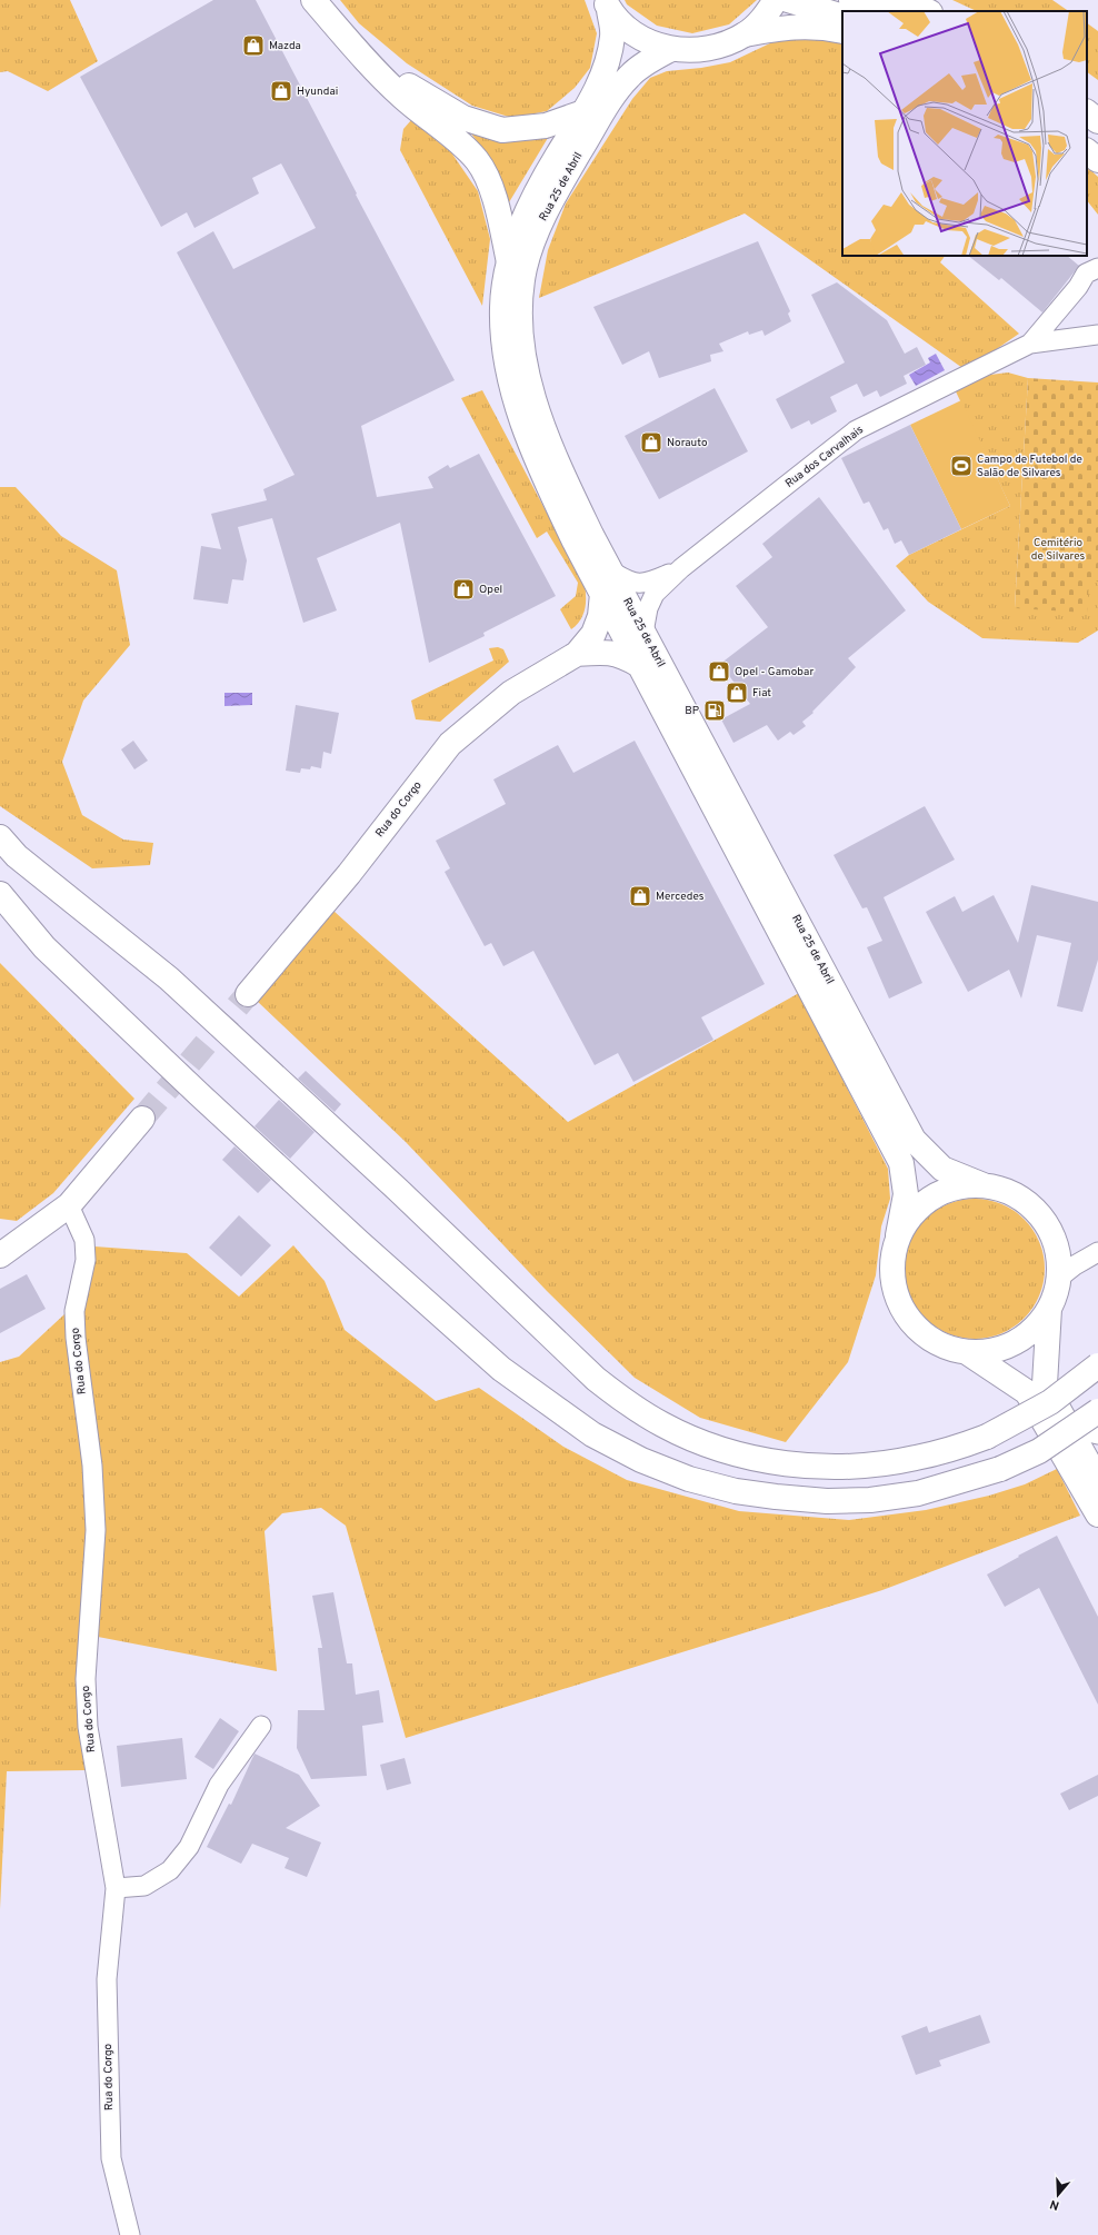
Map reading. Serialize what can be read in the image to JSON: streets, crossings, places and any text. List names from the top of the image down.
{
  "streets": {
    "main road": ["Rua 25 de Abril", "Rua do Corgo"],
    "street": ["Rua dos Carvalhais"]
  },
  "crossings": [
    ["Rua 25 de Abril", "Rua dos Carvalhais"],
    ["Rua 25 de Abril", "Rua do Corgo"]
  ],
  "parks": ["Cemitério de Silvares"],
  "places": {
    "shop": [
      "Mazda",
      "Hyundai",
      "Norauto",
      "Opel",
      "Opel - Gamobar",
      "Fiat",
      "Mercedes"
    ],
    "sports": ["Campo de Futebol de Salão de Silvares"],
    "fuel station": ["BP"]
  },
  "north": "bottom"
}
